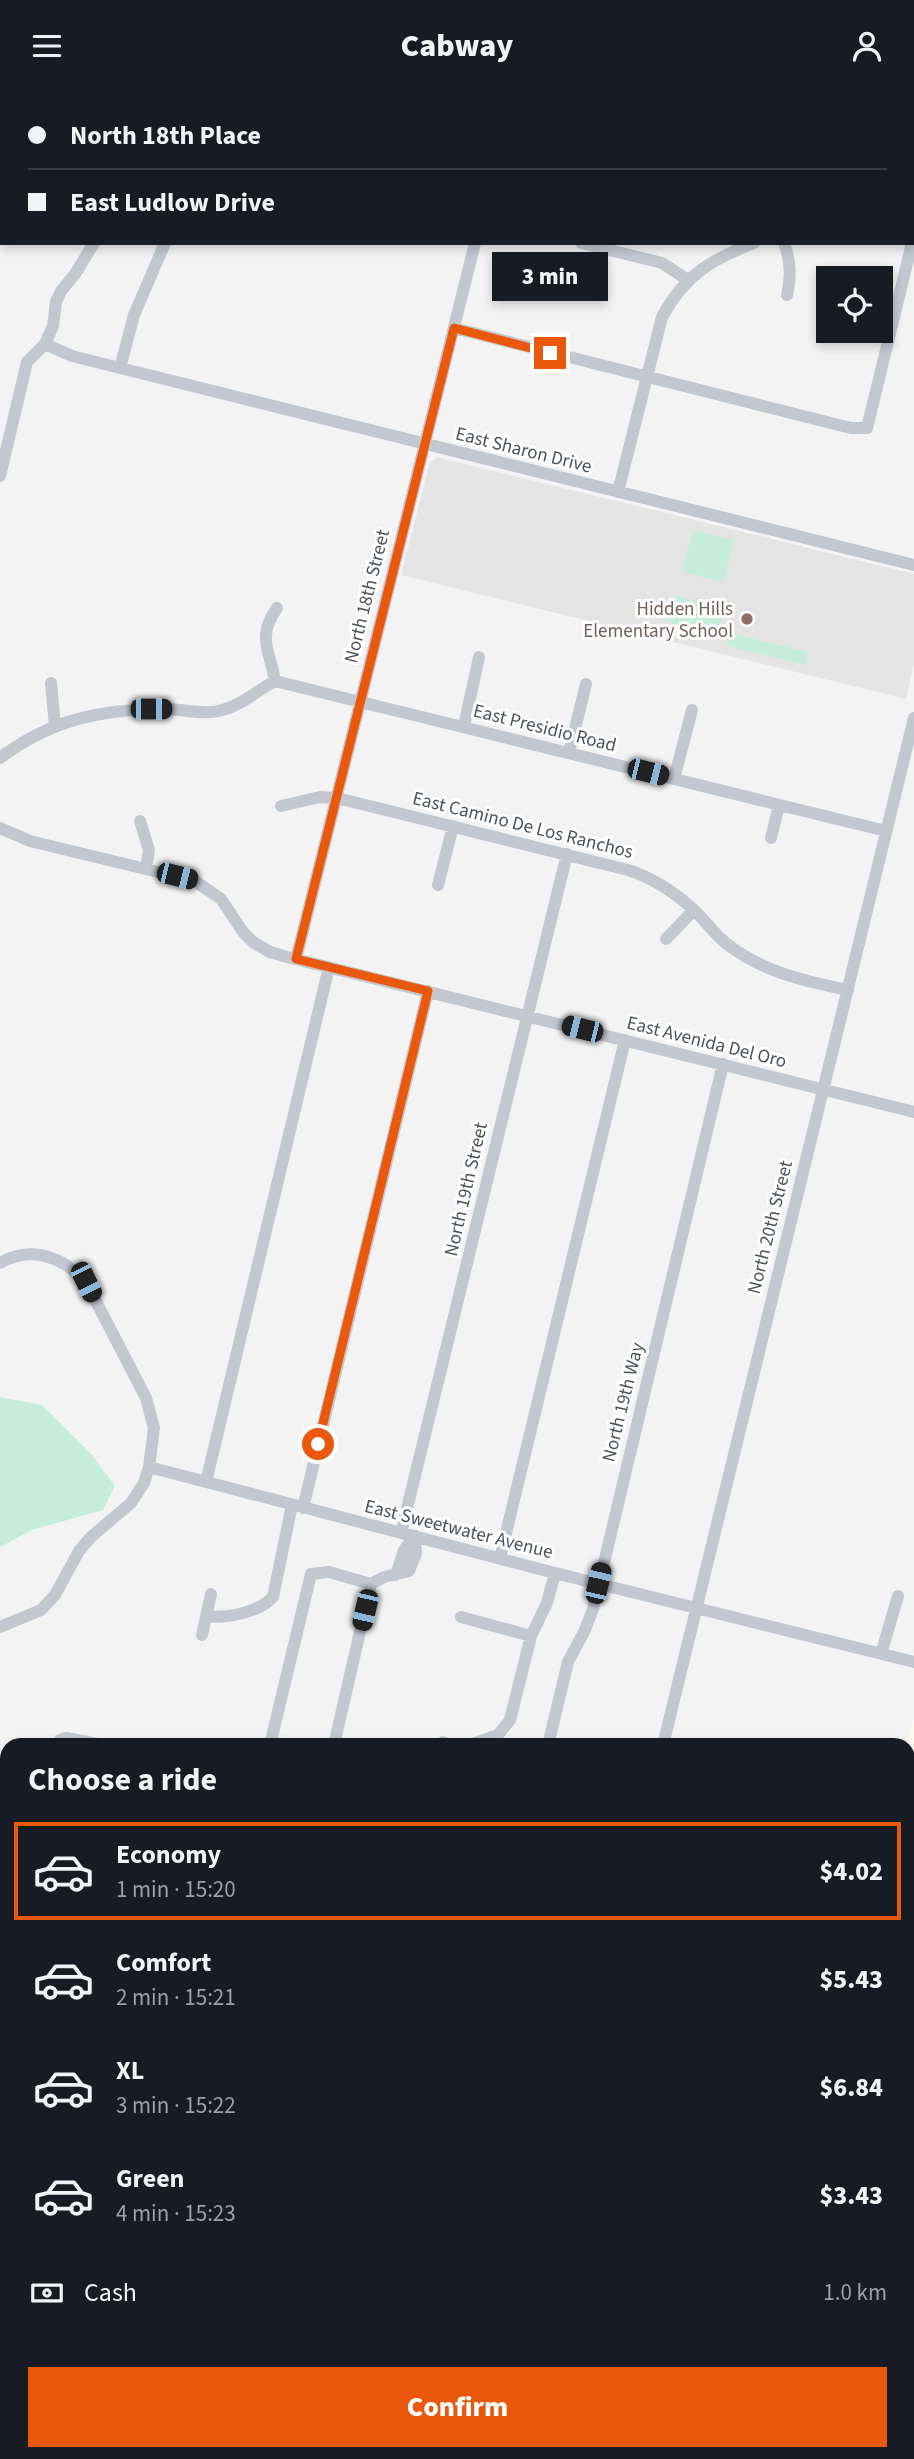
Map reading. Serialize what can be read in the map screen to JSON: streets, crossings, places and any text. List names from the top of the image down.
{
  "streets": {
    "street": [
      "East Sharon Drive",
      "North 18th Street",
      "East Presidio Road",
      "East Camino De Los Ranchos",
      "East Avenida Del Oro",
      "North 19th Street",
      "North 20th Street",
      "North 19th Way",
      "East Sweetwater Avenue"
    ]
  },
  "crossings": [
    ["East Sharon Drive", "North 18th Street"],
    ["North 18th Street", "East Presidio Road"],
    ["North 18th Street", "East Camino De Los Ranchos"],
    ["North 18th Street", "East Avenida Del Oro"],
    ["East Presidio Road", "North 20th Street"],
    ["East Camino De Los Ranchos", "North 19th Street"],
    ["East Camino De Los Ranchos", "North 20th Street"],
    ["East Avenida Del Oro", "North 19th Street"],
    ["East Avenida Del Oro", "North 20th Street"],
    ["East Avenida Del Oro", "North 19th Way"],
    ["North 19th Street", "East Sweetwater Avenue"],
    ["North 20th Street", "East Sweetwater Avenue"],
    ["North 19th Way", "East Sweetwater Avenue"]
  ],
  "places": ["Hidden Hills Elementary School"],
  "page": {
    "header": "Cabway",
    "banner": ["North 18th Place", "East Ludlow Drive"],
    "bubble": "3 min",
    "heading": "Choose a ride",
    "list": [
      {
        "name": "Economy",
        "note": "1 min · 15:20",
        "value": "$4.02"
      },
      {
        "name": "Comfort",
        "note": "2 min · 15:21",
        "value": "$5.43"
      },
      {
        "name": "XL",
        "note": "3 min · 15:22",
        "value": "$6.84"
      },
      {
        "name": "Green",
        "note": "4 min · 15:23",
        "value": "$3.43"
      }
    ],
    "pay": ["Cash", "1.0 km"],
    "buttons": "Confirm"
  }
}
